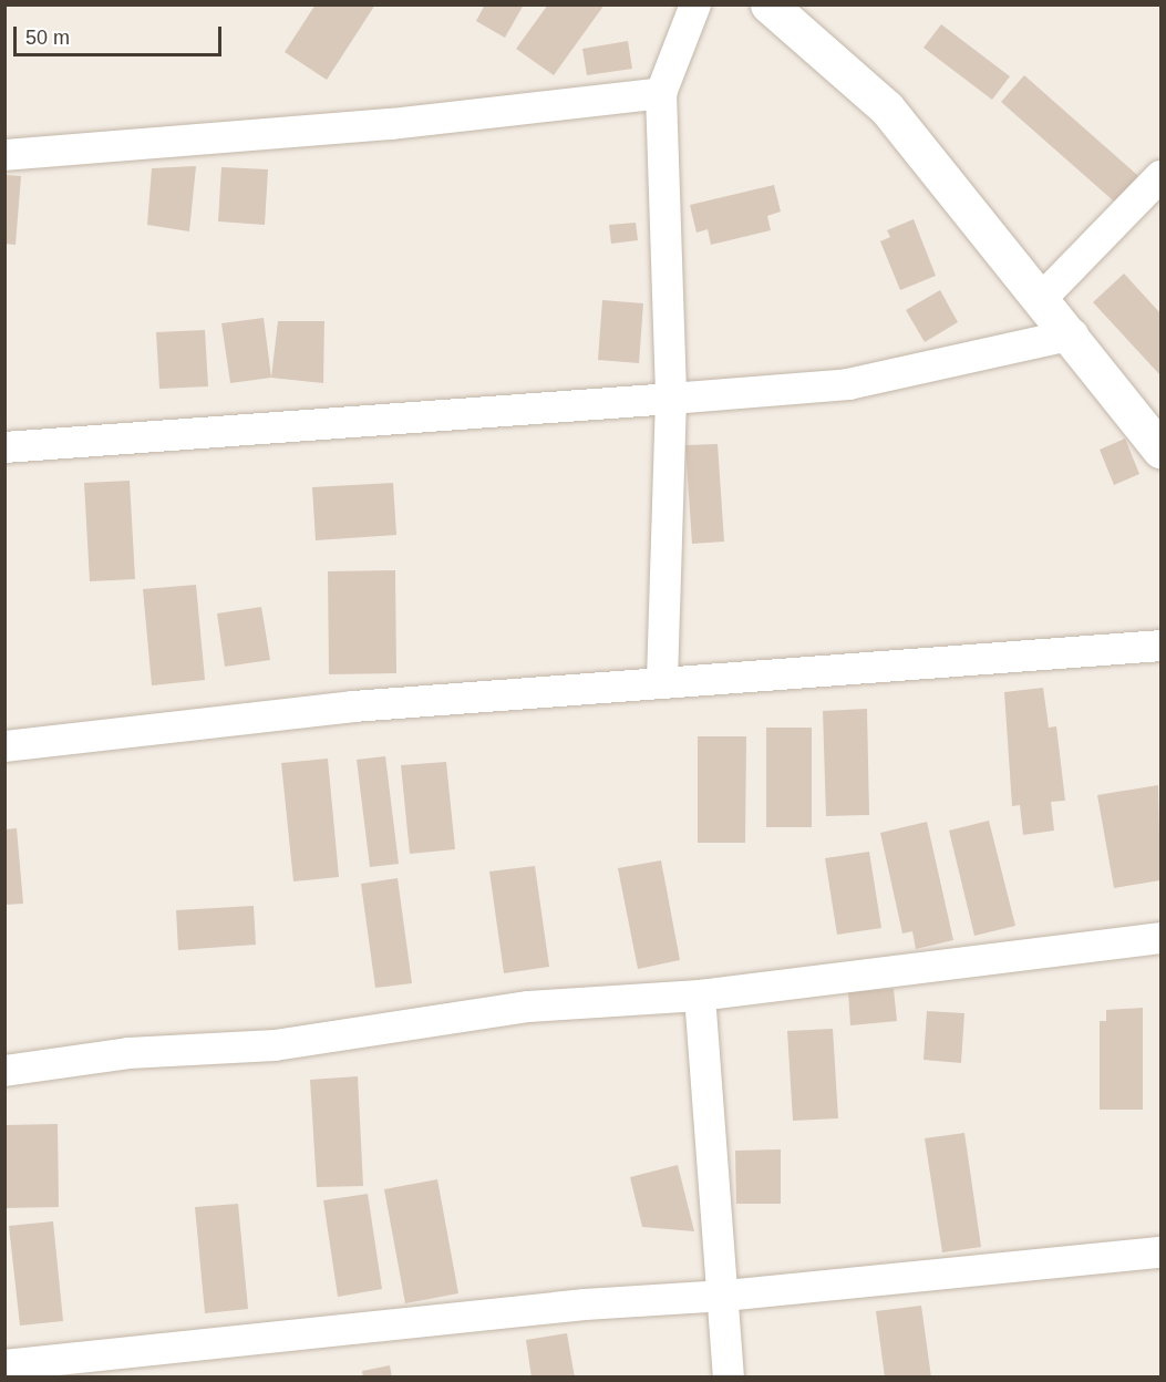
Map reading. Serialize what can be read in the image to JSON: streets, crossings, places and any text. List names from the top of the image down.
{
  "scale_bar": "50 m"
}
